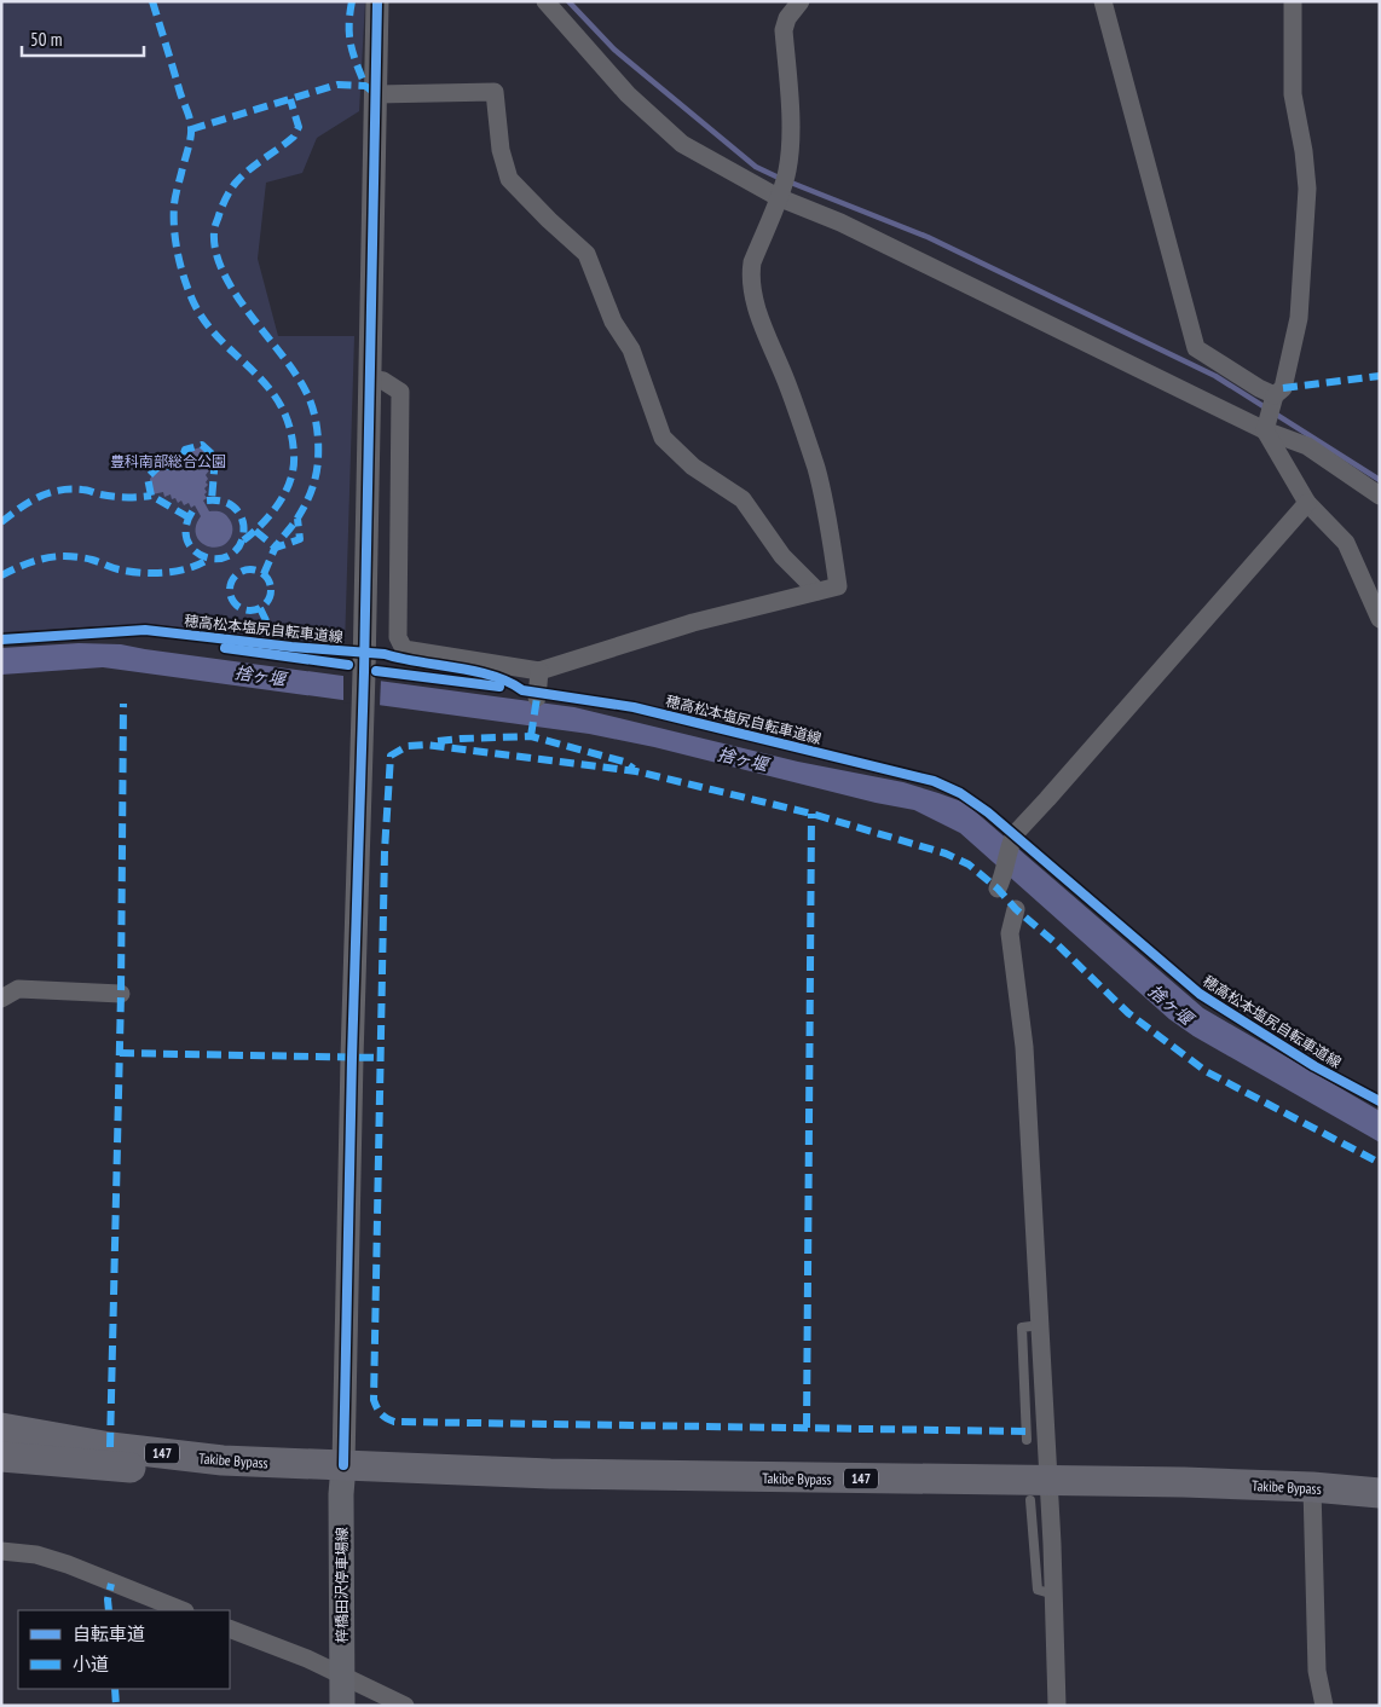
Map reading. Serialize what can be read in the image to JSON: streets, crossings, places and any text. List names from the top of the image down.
{
  "streets": {
    "highway": ["147", "Takibe Bypass"],
    "main road": ["梓橋田沢停車場線"],
    "cycle path": ["穂高松本塩尻自転車道線"]
  },
  "crossings": [
    ["Takibe Bypass", "梓橋田沢停車場線"]
  ],
  "water": ["捨ヶ堰"],
  "parks": ["豊科南部総合公園"],
  "legend": ["自転車道", "小道"],
  "scale_bar": "50 m"
}
